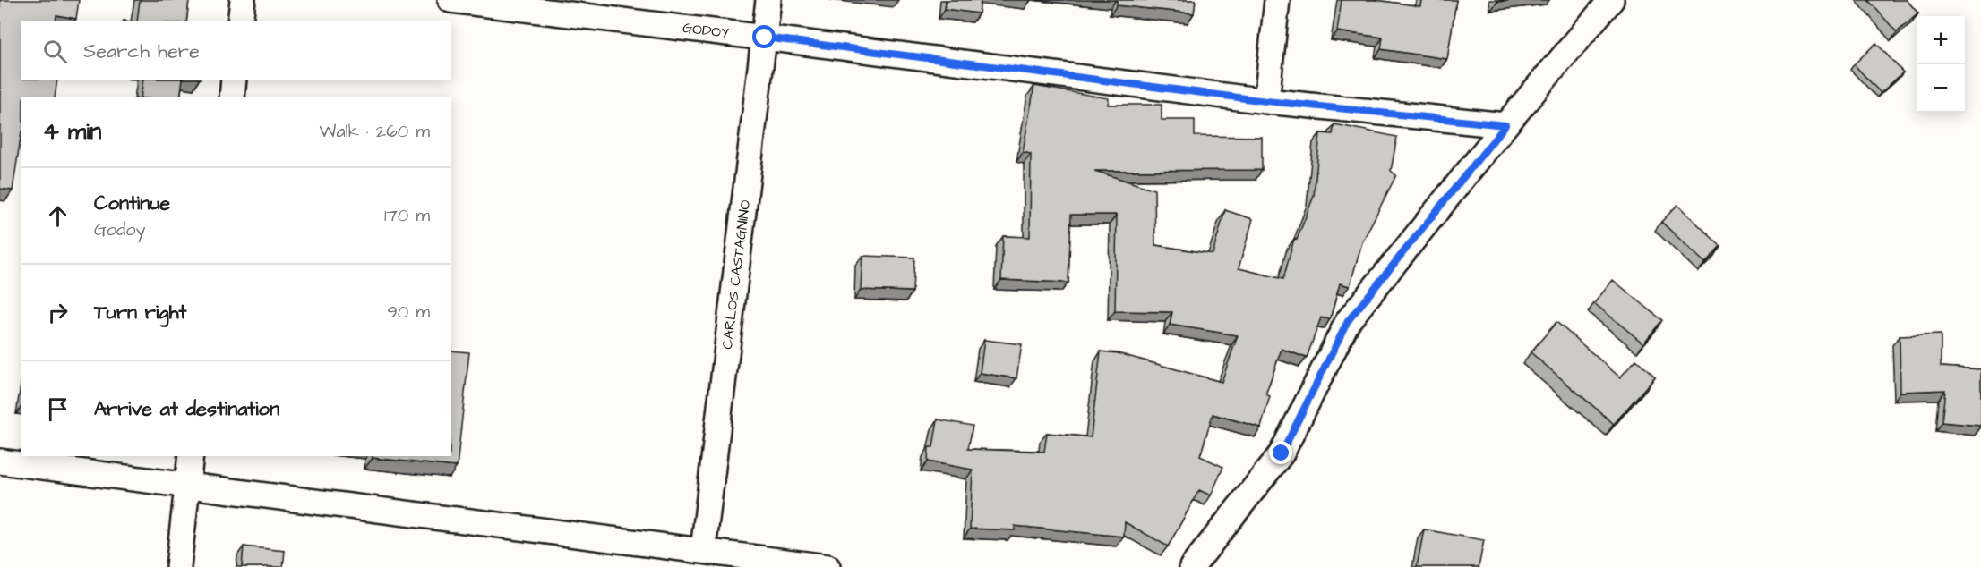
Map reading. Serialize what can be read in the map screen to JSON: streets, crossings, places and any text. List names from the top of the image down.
{
  "streets": {
    "street": ["GODOY", "CARLOS CASTAGNINO"]
  },
  "crossings": [
    ["GODOY", "CARLOS CASTAGNINO"]
  ],
  "page": {
    "map_buttons": ["+", "−"],
    "search": "Search here",
    "heading": ["4 min", "Walk · 260 m"],
    "list": [
      ["Continue", "Godoy", "170 m"],
      ["Turn right", "90 m"],
      "Arrive at destination"
    ]
  }
}
